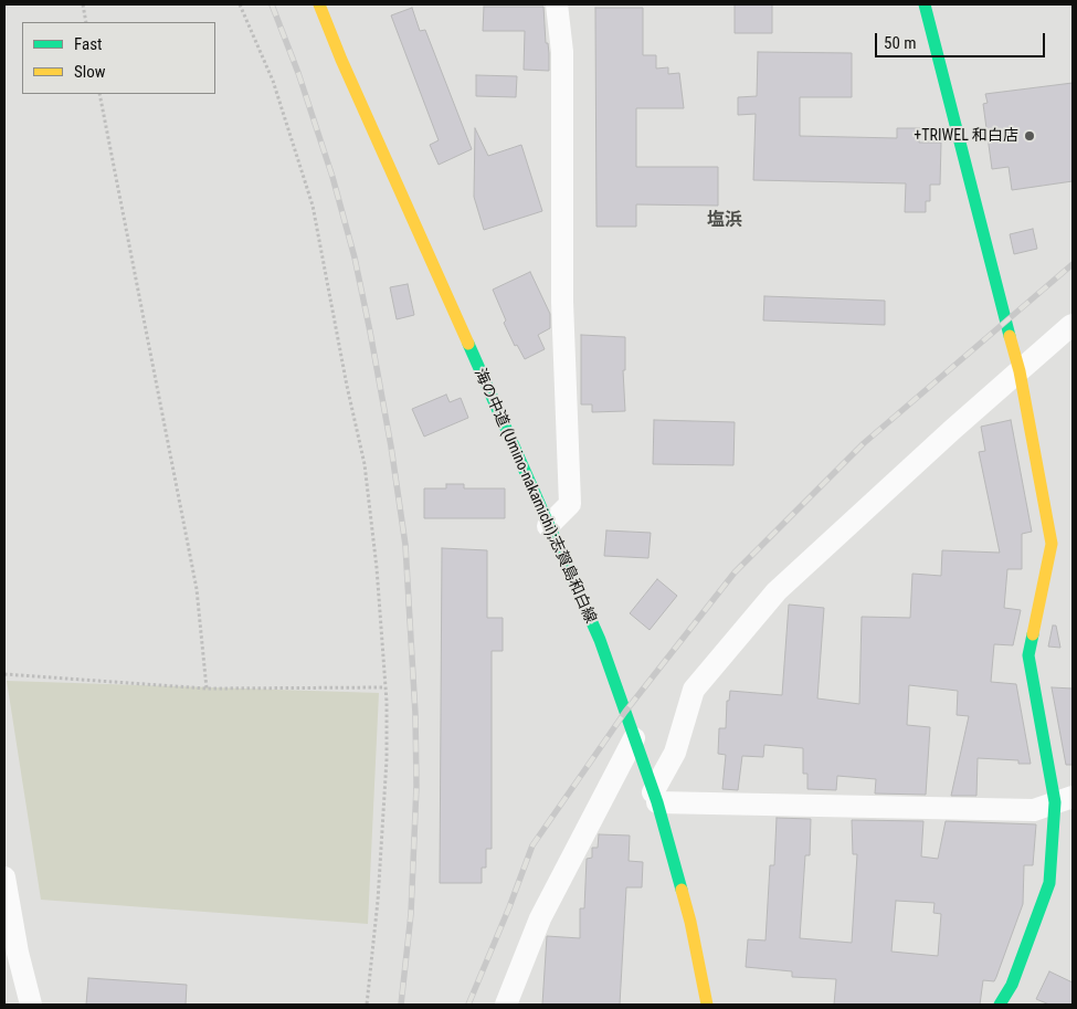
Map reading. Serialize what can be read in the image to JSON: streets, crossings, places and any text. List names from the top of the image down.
{
  "streets": {
    "main road": ["海の中道 (Umino-nakamichi);志賀島和白線"]
  },
  "districts": ["塩浜"],
  "places": ["+TRIWEL 和白店"],
  "legend": ["Fast", "Slow"],
  "scale_bar": "50 m"
}
